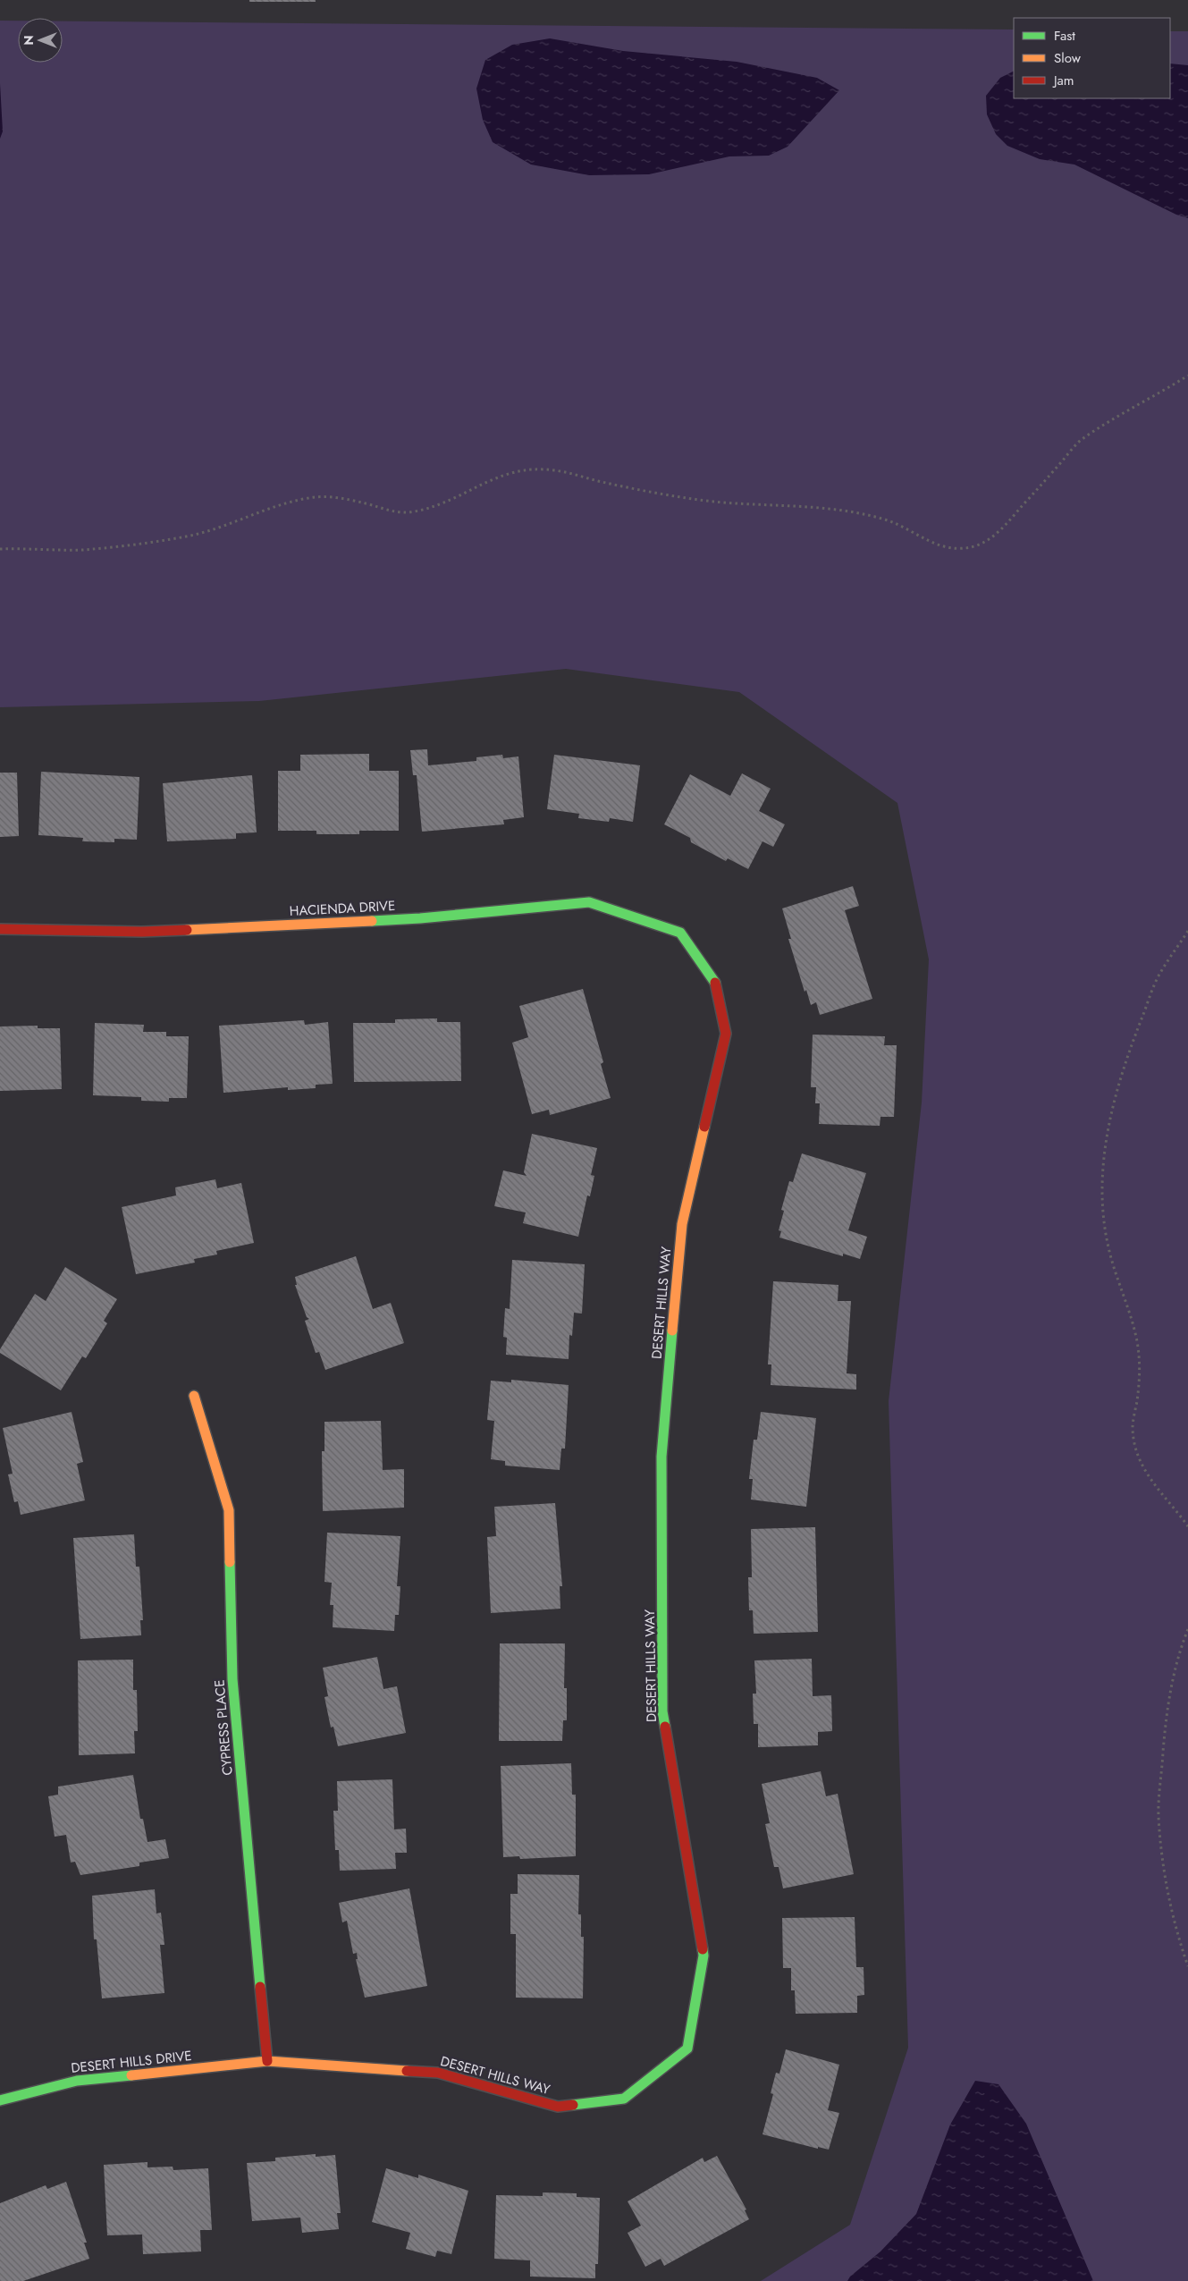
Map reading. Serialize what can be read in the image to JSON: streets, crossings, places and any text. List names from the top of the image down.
{
  "streets": {
    "street": [
      "HACIENDA DRIVE",
      "DESERT HILLS WAY",
      "CYPRESS PLACE",
      "DESERT HILLS DRIVE"
    ]
  },
  "crossings": [
    ["HACIENDA DRIVE", "DESERT HILLS WAY"],
    ["DESERT HILLS WAY", "CYPRESS PLACE"],
    ["DESERT HILLS WAY", "DESERT HILLS DRIVE"],
    ["CYPRESS PLACE", "DESERT HILLS DRIVE"]
  ],
  "legend": ["Fast", "Slow", "Jam"],
  "north": "left"
}
